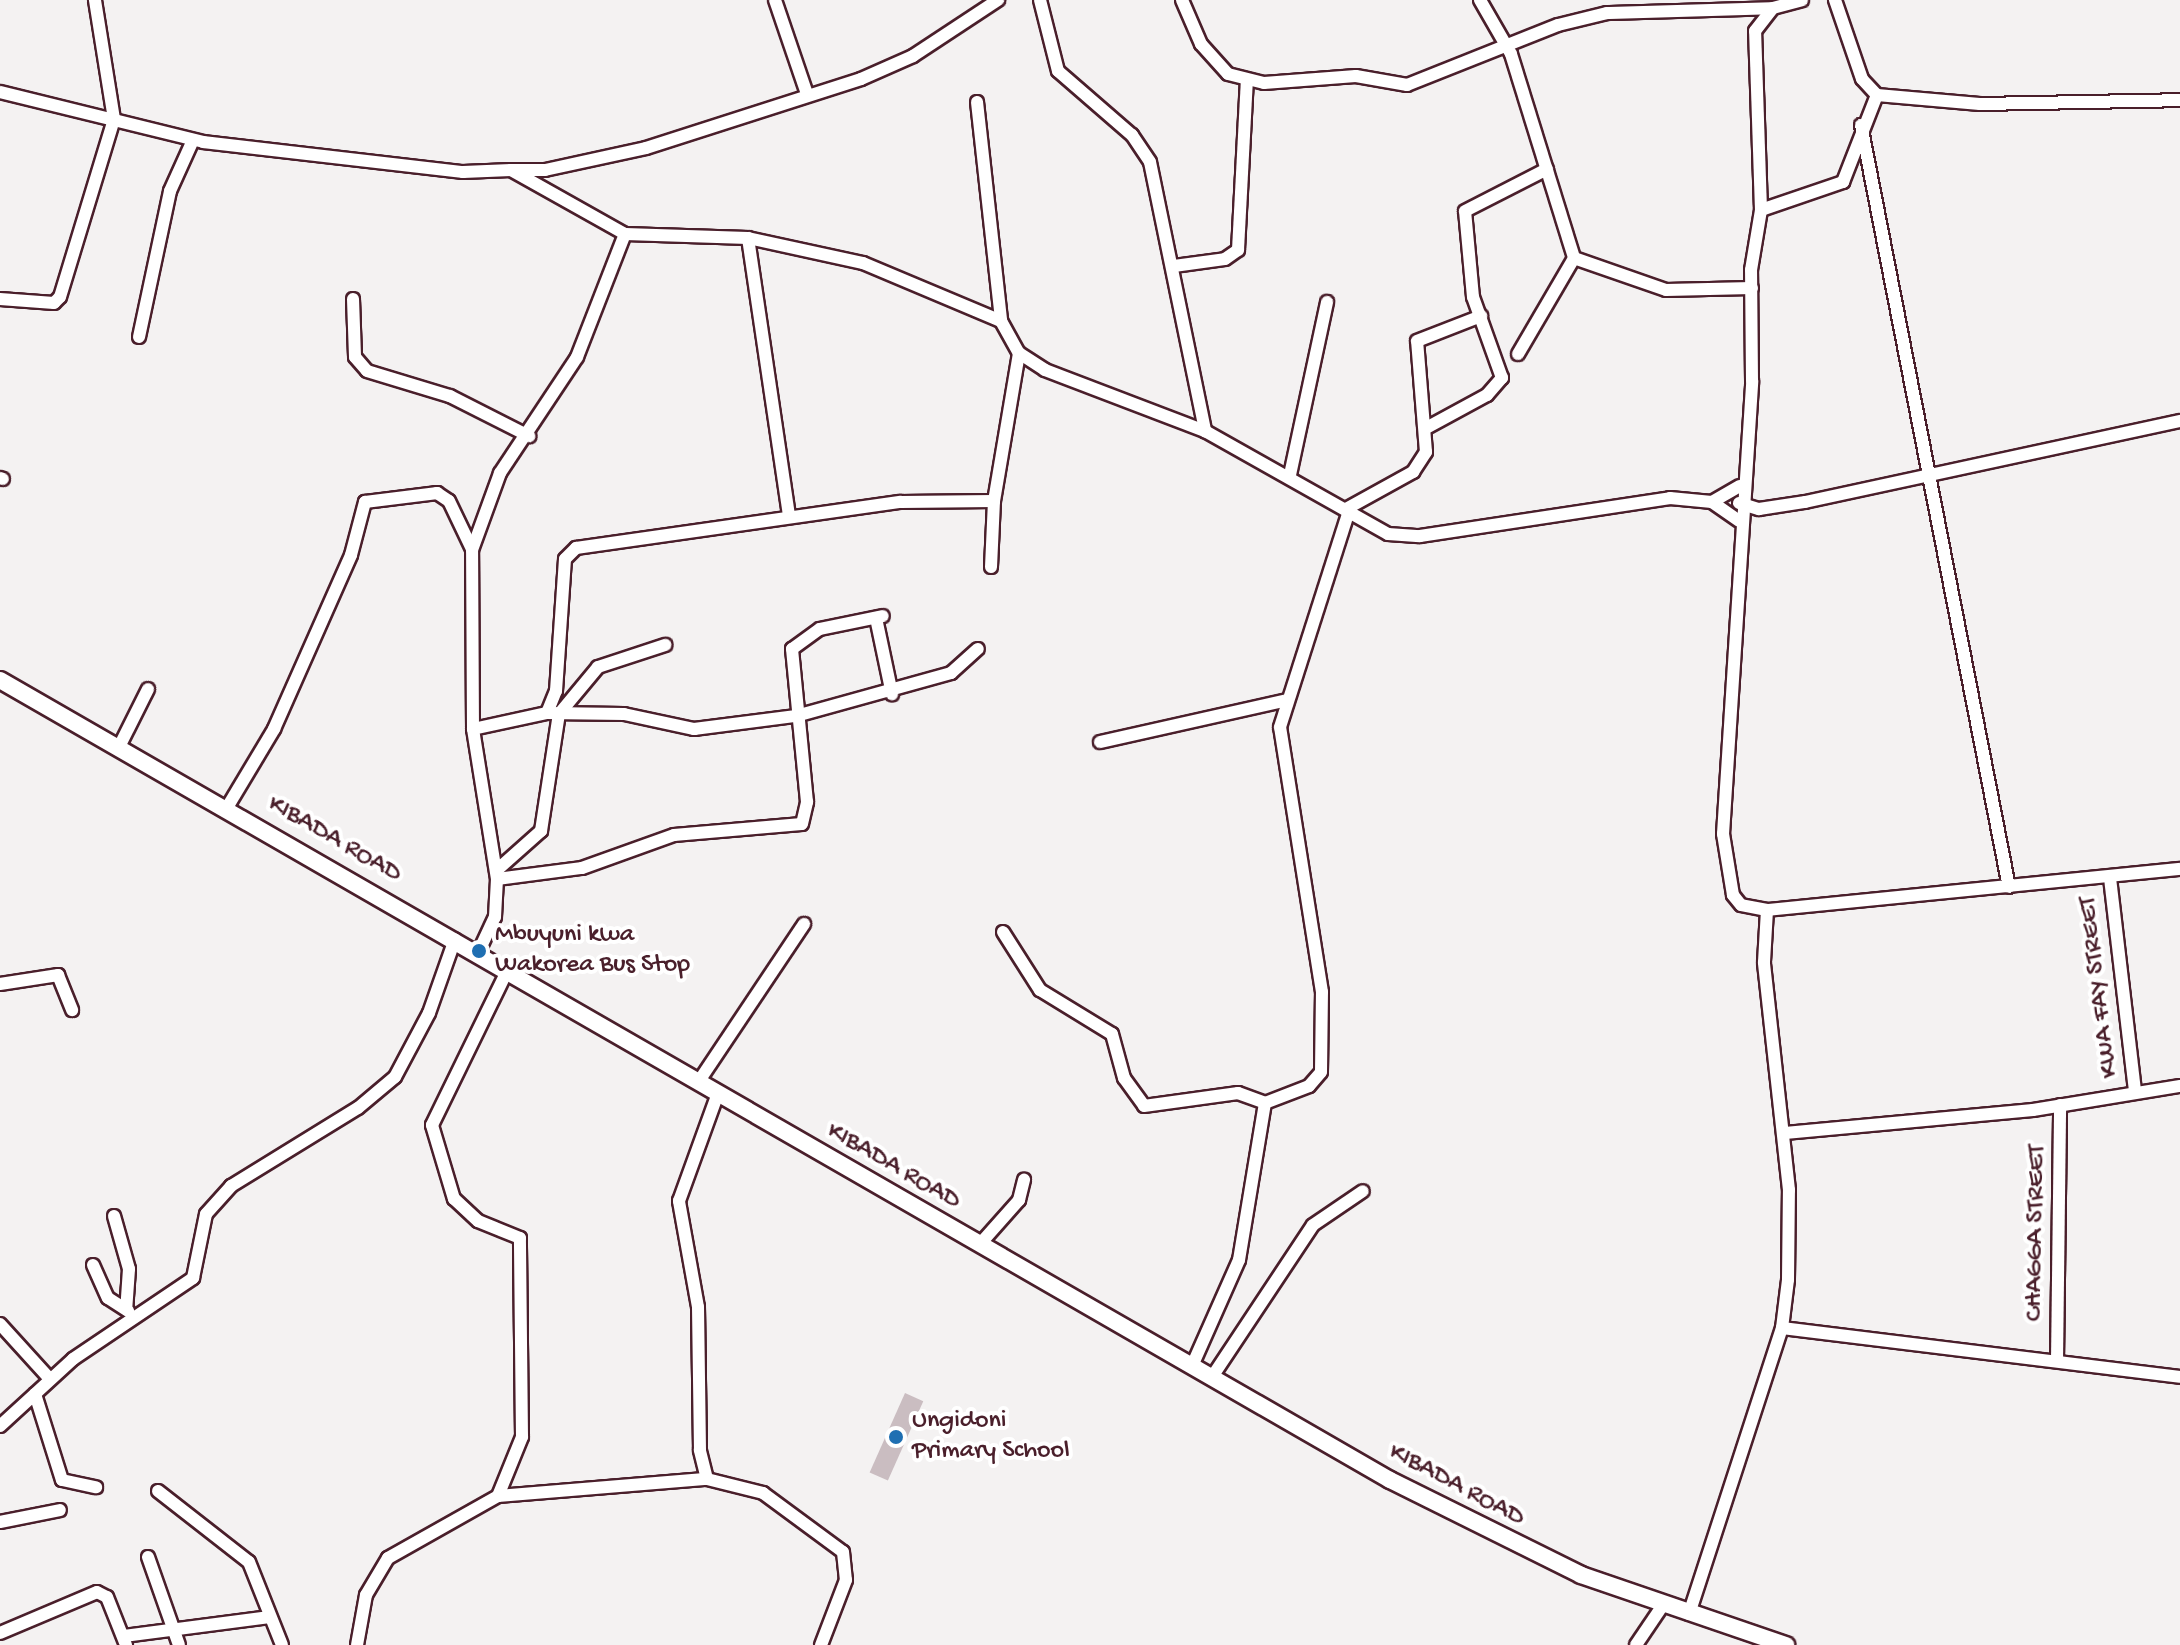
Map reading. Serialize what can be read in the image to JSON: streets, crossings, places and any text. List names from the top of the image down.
{
  "streets": {
    "main road": ["KIBADA ROAD"],
    "street": ["KWA FAY STREET", "CHAGGA STREET"]
  },
  "places": ["Mbuyuni kwa Wakorea Bus Stop", "Ungidoni Primary School"]
}
